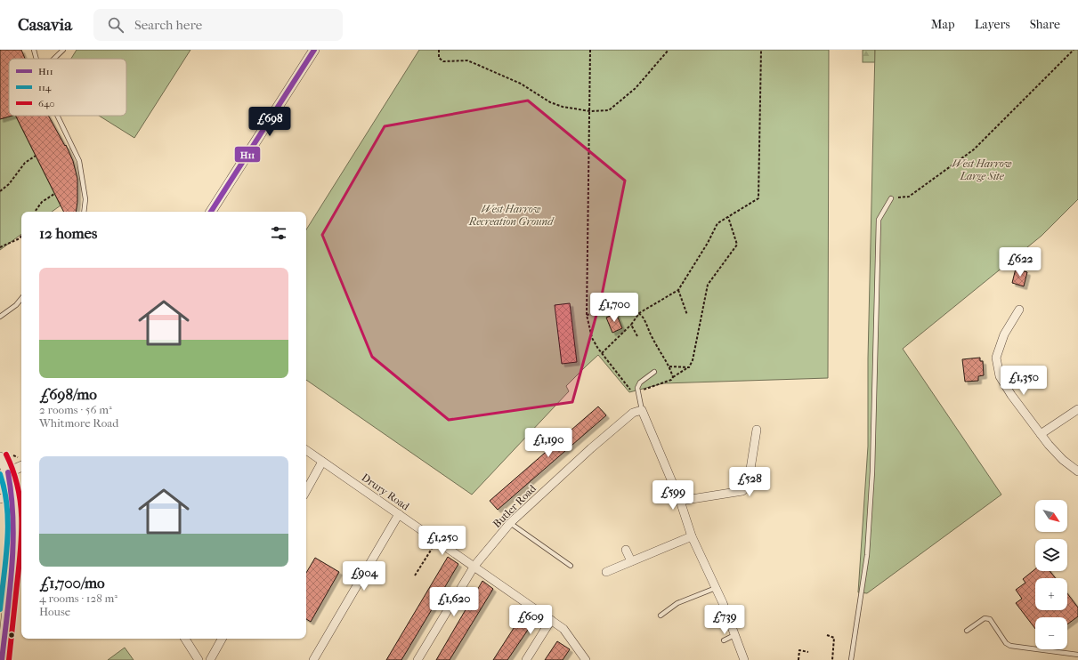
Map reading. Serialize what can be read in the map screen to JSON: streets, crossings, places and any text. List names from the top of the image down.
{
  "streets": {
    "street": ["Drury Road", "Butler Road"]
  },
  "crossings": [
    ["Drury Road", "Butler Road"]
  ],
  "parks": ["West Harrow Large Site", "West Harrow Recreation Ground"],
  "lines": ["transit line H11", "transit line 640", "transit line 114"],
  "legend": ["H11", "114", "640"],
  "north": "bottom right",
  "page": {
    "header": "Casavia",
    "search": "Search here",
    "nav": ["Map", "Layers", "Share"],
    "price": [
      "£698",
      "£622",
      "£1,700",
      "£1,350",
      "£1,190",
      "£528",
      "£599",
      "£1,250",
      "£904",
      "£1,620",
      "£609",
      "£739"
    ],
    "heading": "12 homes",
    "list": [
      {
        "name": "£698/mo",
        "note": "2 rooms · 56 m² · Whitmore Road"
      },
      {
        "name": "£1,700/mo",
        "note": "4 rooms · 128 m² · House"
      }
    ],
    "map_buttons": ["+", "−"]
  }
}
